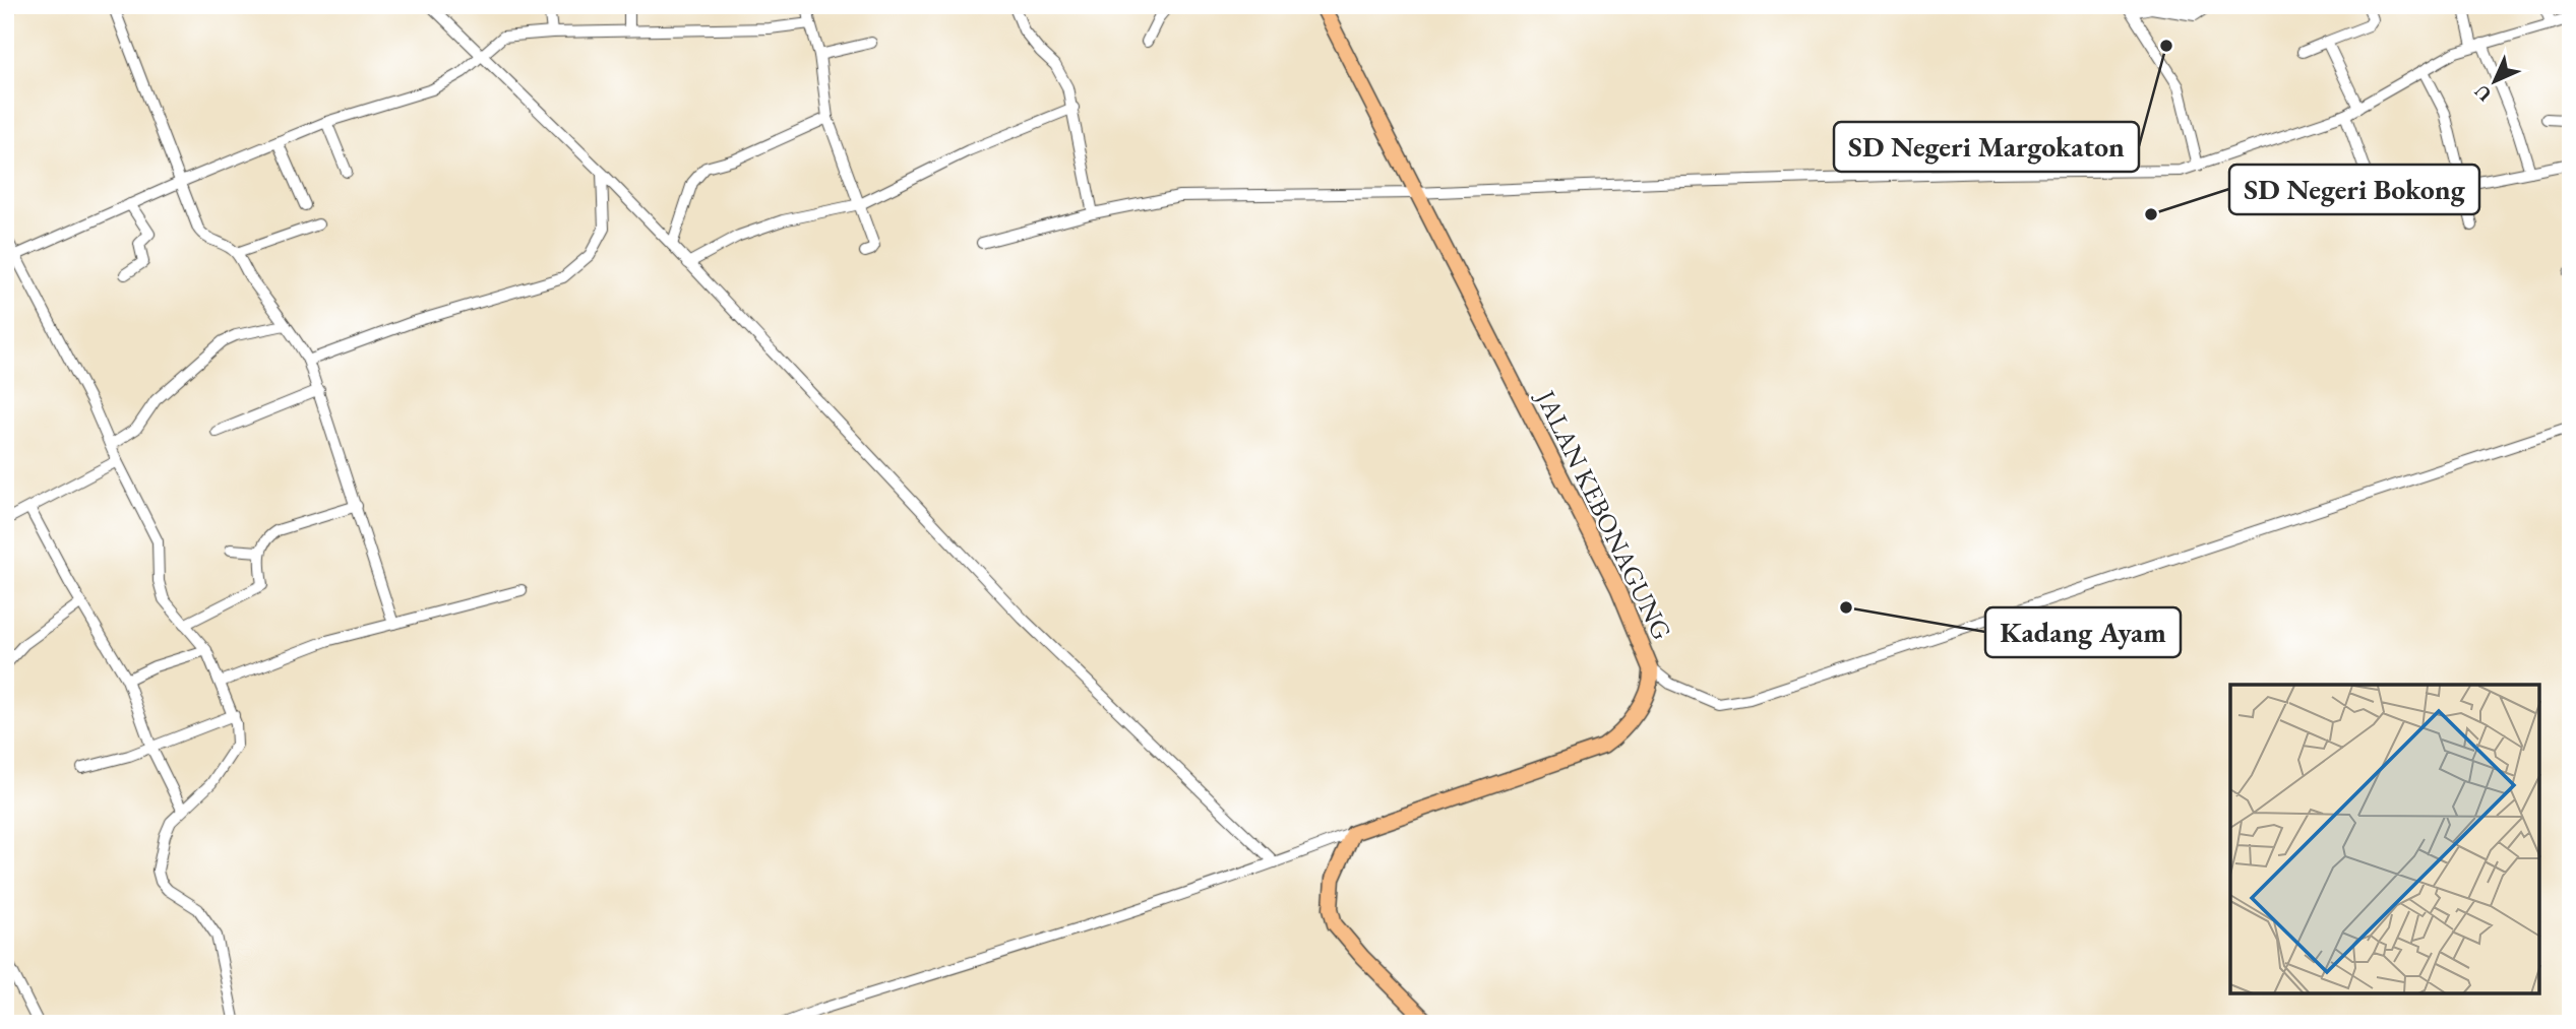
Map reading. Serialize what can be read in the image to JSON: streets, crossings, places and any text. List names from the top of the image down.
{
  "streets": {
    "main road": ["JALAN KEBONAGUNG"]
  },
  "places": ["SD Negeri Margokaton", "SD Negeri Bokong", "Kadang Ayam"],
  "north": "bottom left"
}
